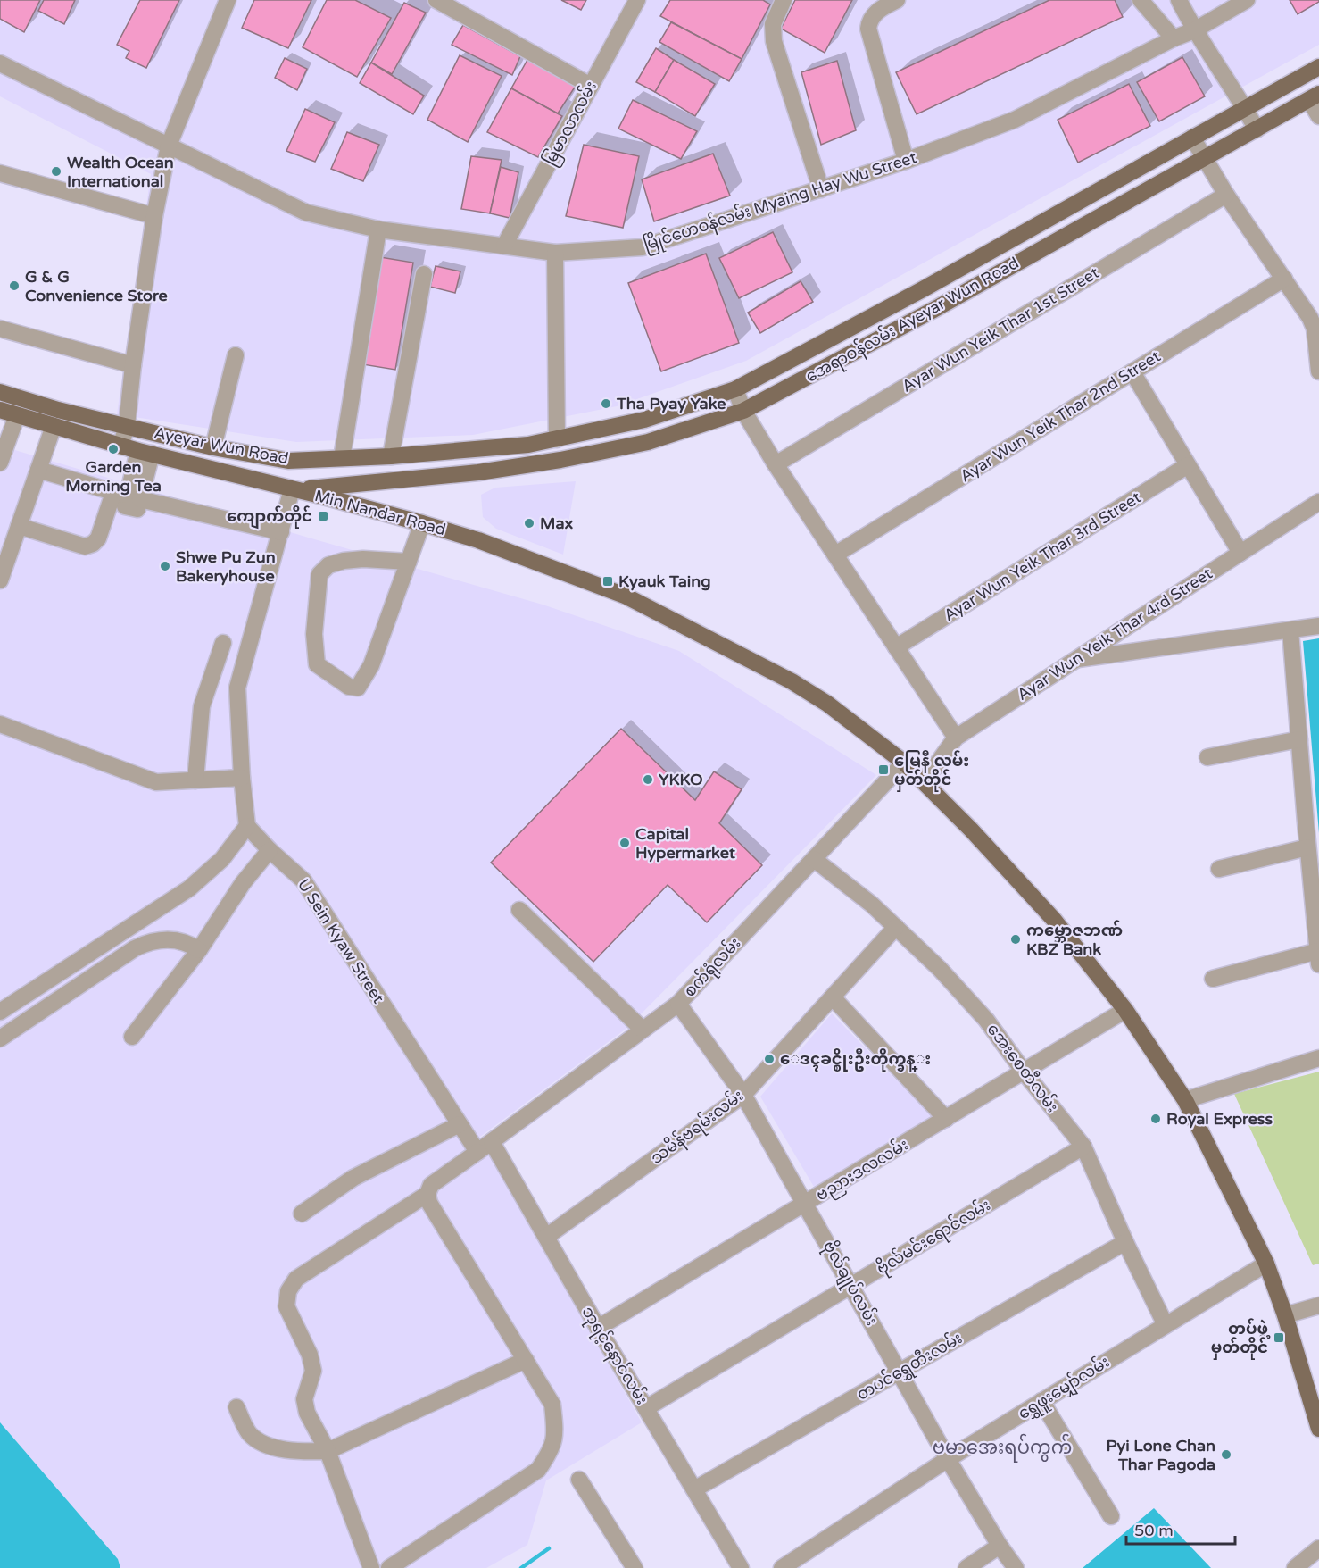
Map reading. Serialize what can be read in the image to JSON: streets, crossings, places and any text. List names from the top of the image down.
{
  "streets": {
    "main road": ["အေရာဝန်လမ်း Ayeyar Wun Road", "Ayeyar Wun Road", "Min Nandar Road"],
    "street": [
      "မြမာလာလမ်း",
      "မြိုင်ဟေဝန်လမ်း Myaing Hay Wu Street",
      "Ayar Wun Yeik Thar 1st Street",
      "Ayar Wun Yeik Thar 2nd Street",
      "Ayar Wun Yeik Thar 3rd Street",
      "Ayar Wun Yeik Thar 4rd Street",
      "U Sein Kyaw Street",
      "စက်ရုံလမ်း",
      "အေးစေတီလမ်း",
      "သမိန်ဗရမ်းလမ်း",
      "ဗညားဒလလမ်း",
      "ဗိုလ်မင်းရောင်လမ်း",
      "ဗိုလ်ချုပ်လမ်း",
      "ဘုရင့်နောင်လမ်း",
      "တပင်ရွှေထီးလမ်း",
      "ရွှေဖူးမျှော်လမ်း"
    ]
  },
  "crossings": [
    ["မြမာလာလမ်း", "မြိုင်ဟေဝန်လမ်း Myaing Hay Wu Street"],
    ["အေရာဝန်လမ်း Ayeyar Wun Road", "Ayeyar Wun Road"],
    ["Ayeyar Wun Road", "Min Nandar Road"],
    ["Min Nandar Road", "Ayar Wun Yeik Thar 4rd Street"],
    ["Min Nandar Road", "စက်ရုံလမ်း"],
    ["Min Nandar Road", "ဗညားဒလလမ်း"],
    ["Min Nandar Road", "ရွှေဖူးမျှော်လမ်း"],
    ["စက်ရုံလမ်း", "အေးစေတီလမ်း"],
    ["စက်ရုံလမ်း", "ဗိုလ်ချုပ်လမ်း"],
    ["စက်ရုံလမ်း", "ဘုရင့်နောင်လမ်း"],
    ["အေးစေတီလမ်း", "သမိန်ဗရမ်းလမ်း"],
    ["အေးစေတီလမ်း", "ဗညားဒလလမ်း"],
    ["အေးစေတီလမ်း", "ဗိုလ်မင်းရောင်လမ်း"],
    ["အေးစေတီလမ်း", "တပင်ရွှေထီးလမ်း"],
    ["အေးစေတီလမ်း", "ရွှေဖူးမျှော်လမ်း"],
    ["သမိန်ဗရမ်းလမ်း", "ဗိုလ်ချုပ်လမ်း"],
    ["သမိန်ဗရမ်းလမ်း", "ဘုရင့်နောင်လမ်း"],
    ["ဗညားဒလလမ်း", "ဗိုလ်ချုပ်လမ်း"],
    ["ဗညားဒလလမ်း", "ဘုရင့်နောင်လမ်း"],
    ["ဗိုလ်မင်းရောင်လမ်း", "ဗိုလ်ချုပ်လမ်း"],
    ["ဗိုလ်မင်းရောင်လမ်း", "ဘုရင့်နောင်လမ်း"],
    ["ဗိုလ်ချုပ်လမ်း", "တပင်ရွှေထီးလမ်း"],
    ["ဗိုလ်ချုပ်လမ်း", "ရွှေဖူးမျှော်လမ်း"],
    ["ဘုရင့်နောင်လမ်း", "တပင်ရွှေထီးလမ်း"]
  ],
  "districts": ["ဗမာအေးရပ်ကွက်"],
  "places": {
    "other": [
      "Wealth Ocean International",
      "G & G Convenience Store",
      "Tha Pyay Yake",
      "Garden Morning Tea",
      "Max",
      "Shwe Pu Zun Bakeryhouse",
      "YKKO",
      "Capital Hypermarket",
      "ကမ္ဘောဇဘဏ် KBZ Bank",
      "ေဒၚခင္စိုးဦးတိုက္ခန္း",
      "Royal Express",
      "Pyi Lone Chan Thar Pagoda"
    ],
    "transit": [
      "ကျောက်တိုင်",
      "Kyauk Taing",
      "မြေနီ လမ်း မှတ်တိုင်",
      "တပ်ဖွဲ့ မှတ်တိုင်"
    ]
  },
  "scale_bar": "50 m"
}
